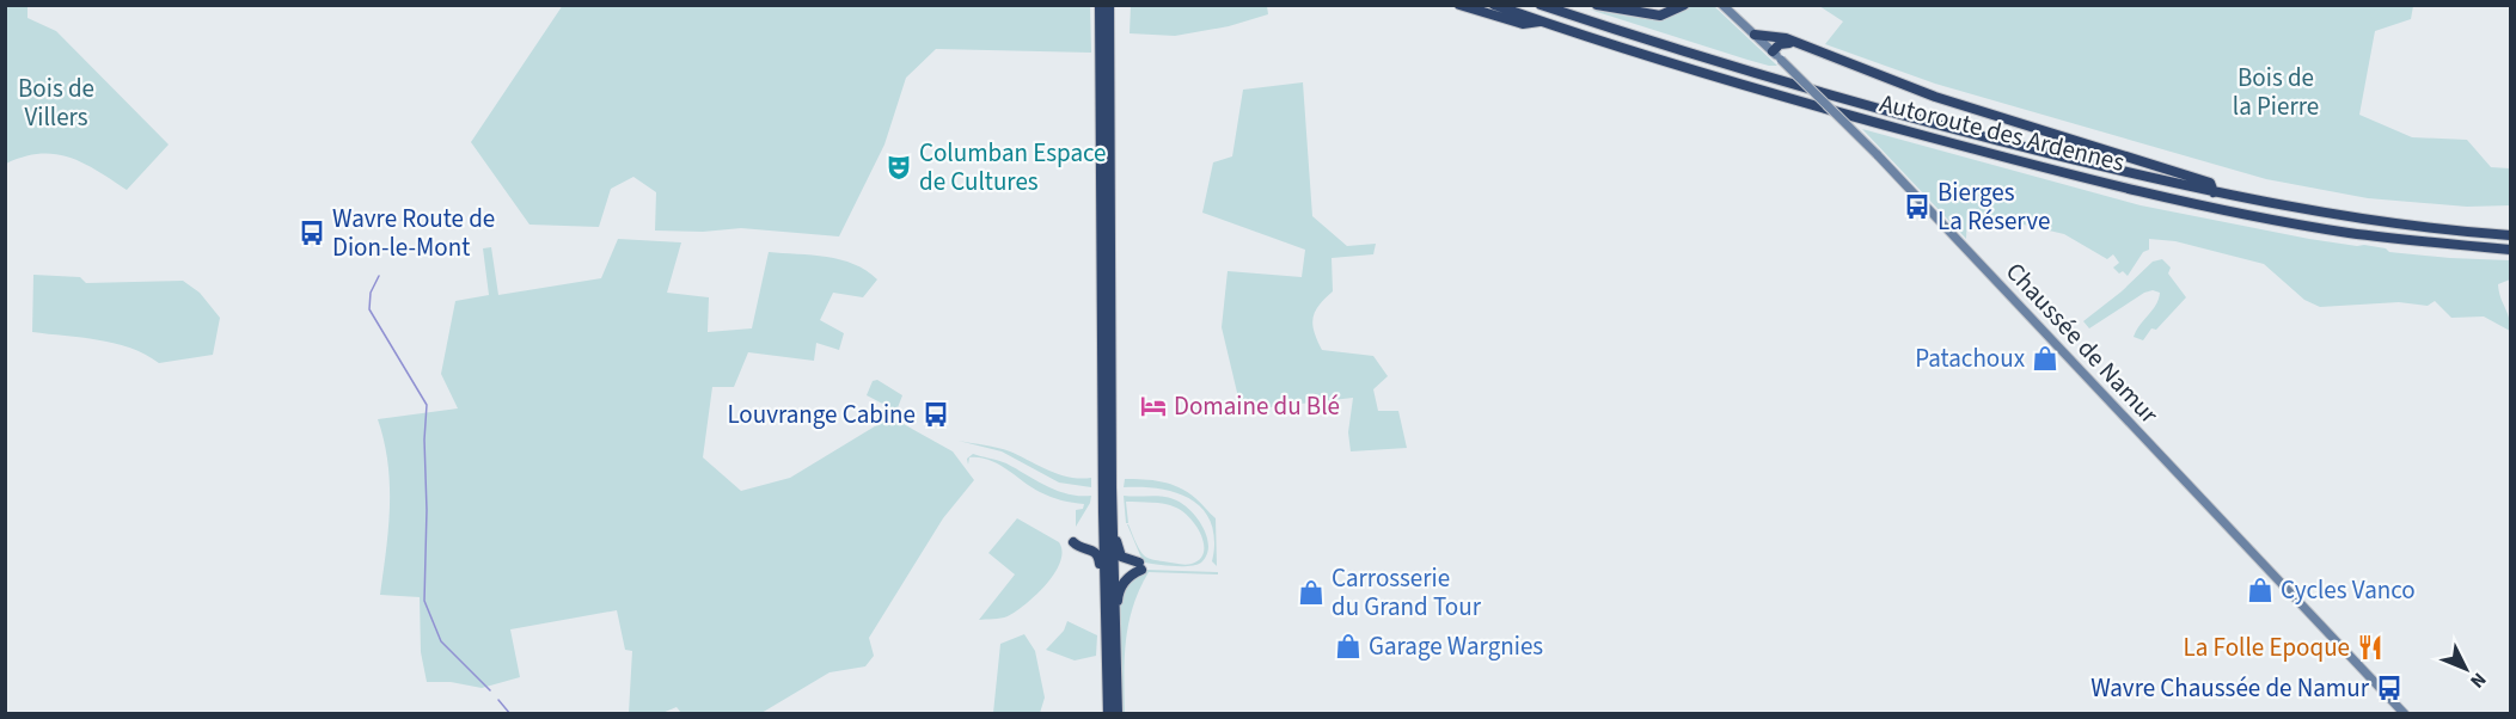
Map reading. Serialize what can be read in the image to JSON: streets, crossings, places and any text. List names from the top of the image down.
{
  "streets": {
    "highway": ["Autoroute des Ardennes"],
    "main road": ["Chaussée de Namur"]
  },
  "parks": ["Bois de la Pierre", "Bois de Villers"],
  "places": {
    "theatre": ["Columban Espace de Cultures"],
    "bus stop": [
      "Bierges La Réserve",
      "Wavre Route de Dion-le-Mont",
      "Louvrange Cabine",
      "Wavre Chaussée de Namur"
    ],
    "shop": [
      "Patachoux",
      "Cycles Vanco",
      "Carrosserie du Grand Tour",
      "Garage Wargnies"
    ],
    "hotel": ["Domaine du Blé"],
    "restaurant": ["La Folle Epoque"]
  },
  "north": "bottom right"
}
